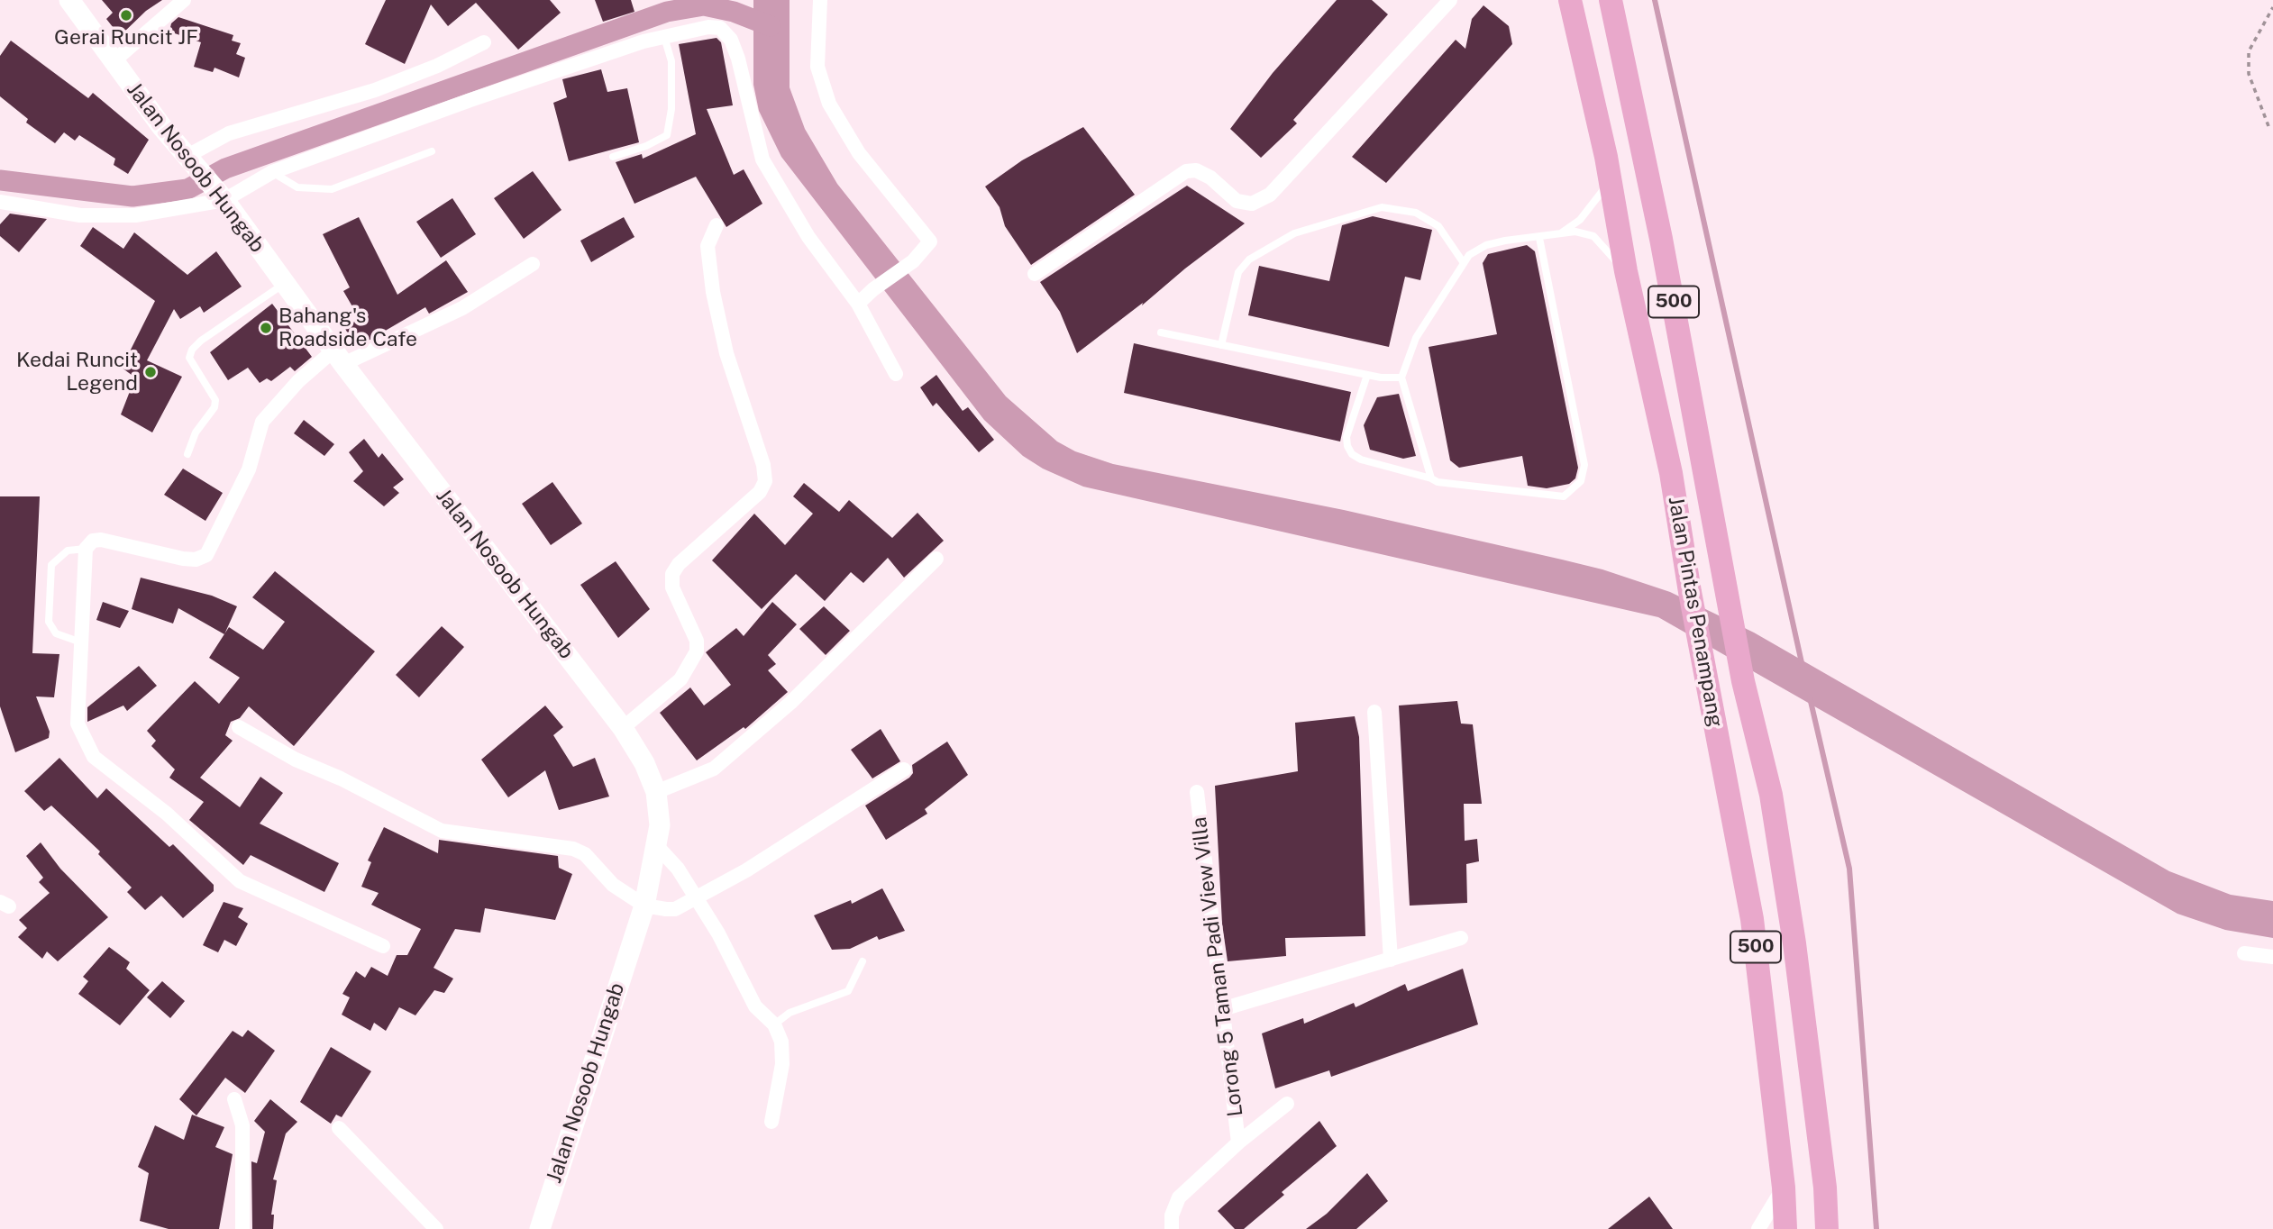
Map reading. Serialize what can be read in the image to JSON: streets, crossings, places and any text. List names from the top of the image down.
{
  "streets": {
    "main road": ["Jalan Nosoob Hungab", "500", "Jalan Pintas Penampang"],
    "street": ["Lorong 5 Taman Padi View Villa"]
  },
  "places": ["Gerai Runcit JF", "Bahang's Roadside Cafe", "Kedai Runcit Legend"]
}
